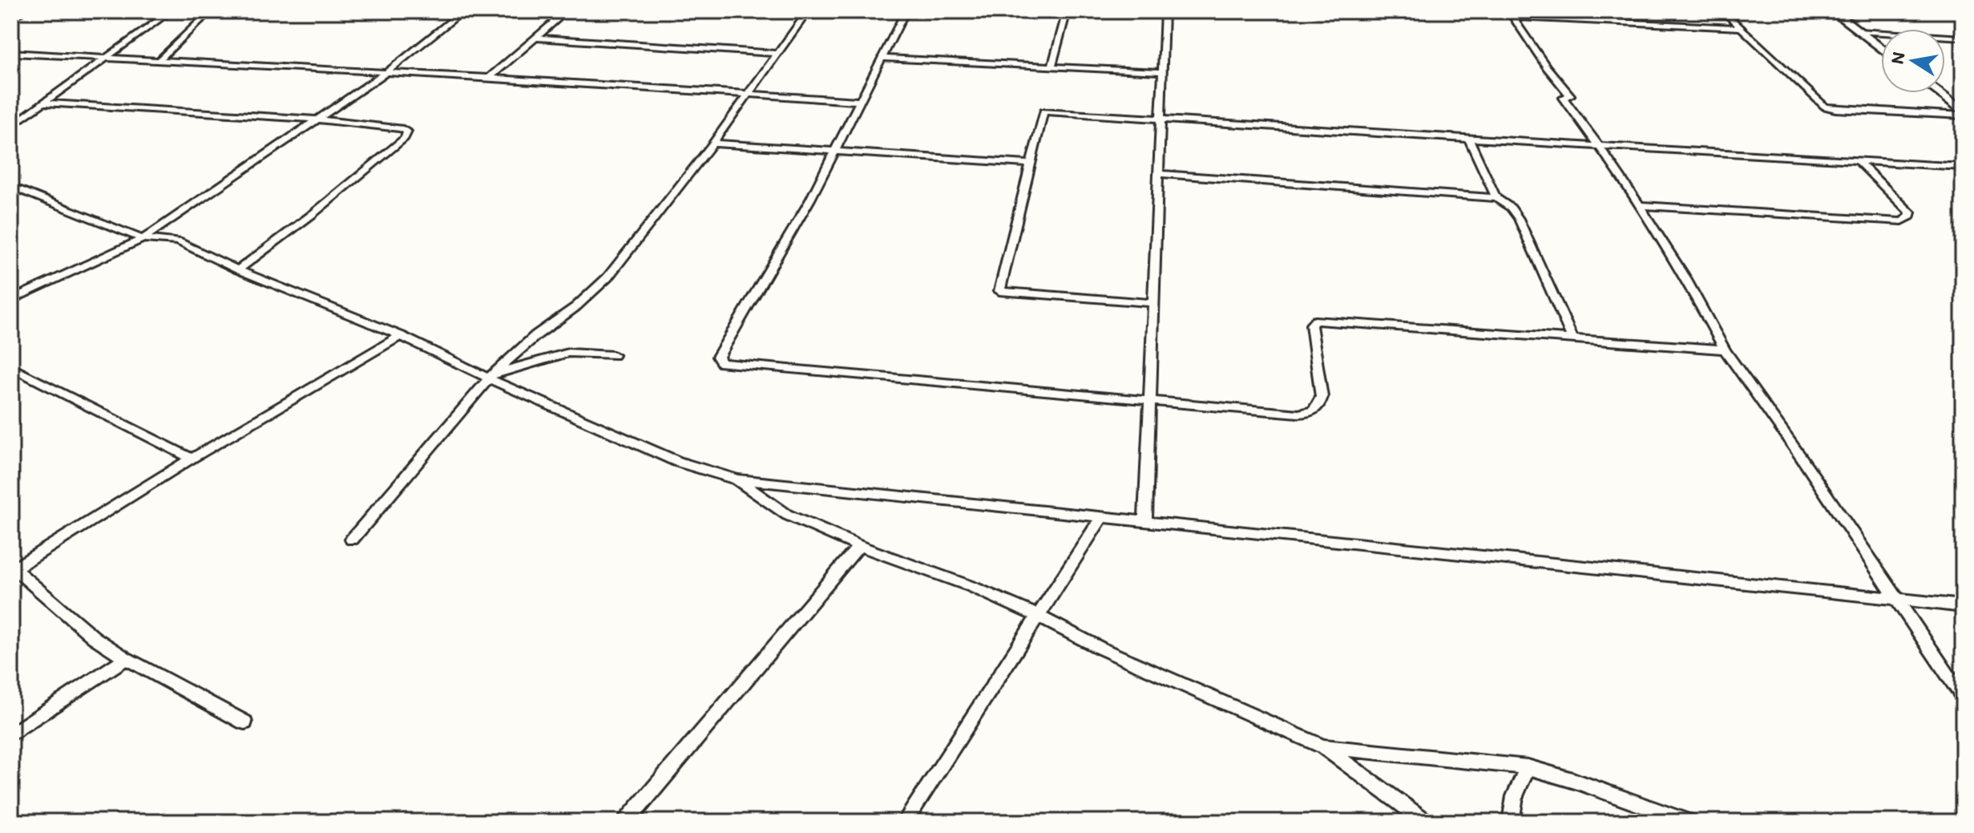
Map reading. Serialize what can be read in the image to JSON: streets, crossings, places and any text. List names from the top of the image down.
{
  "north": "left"
}
